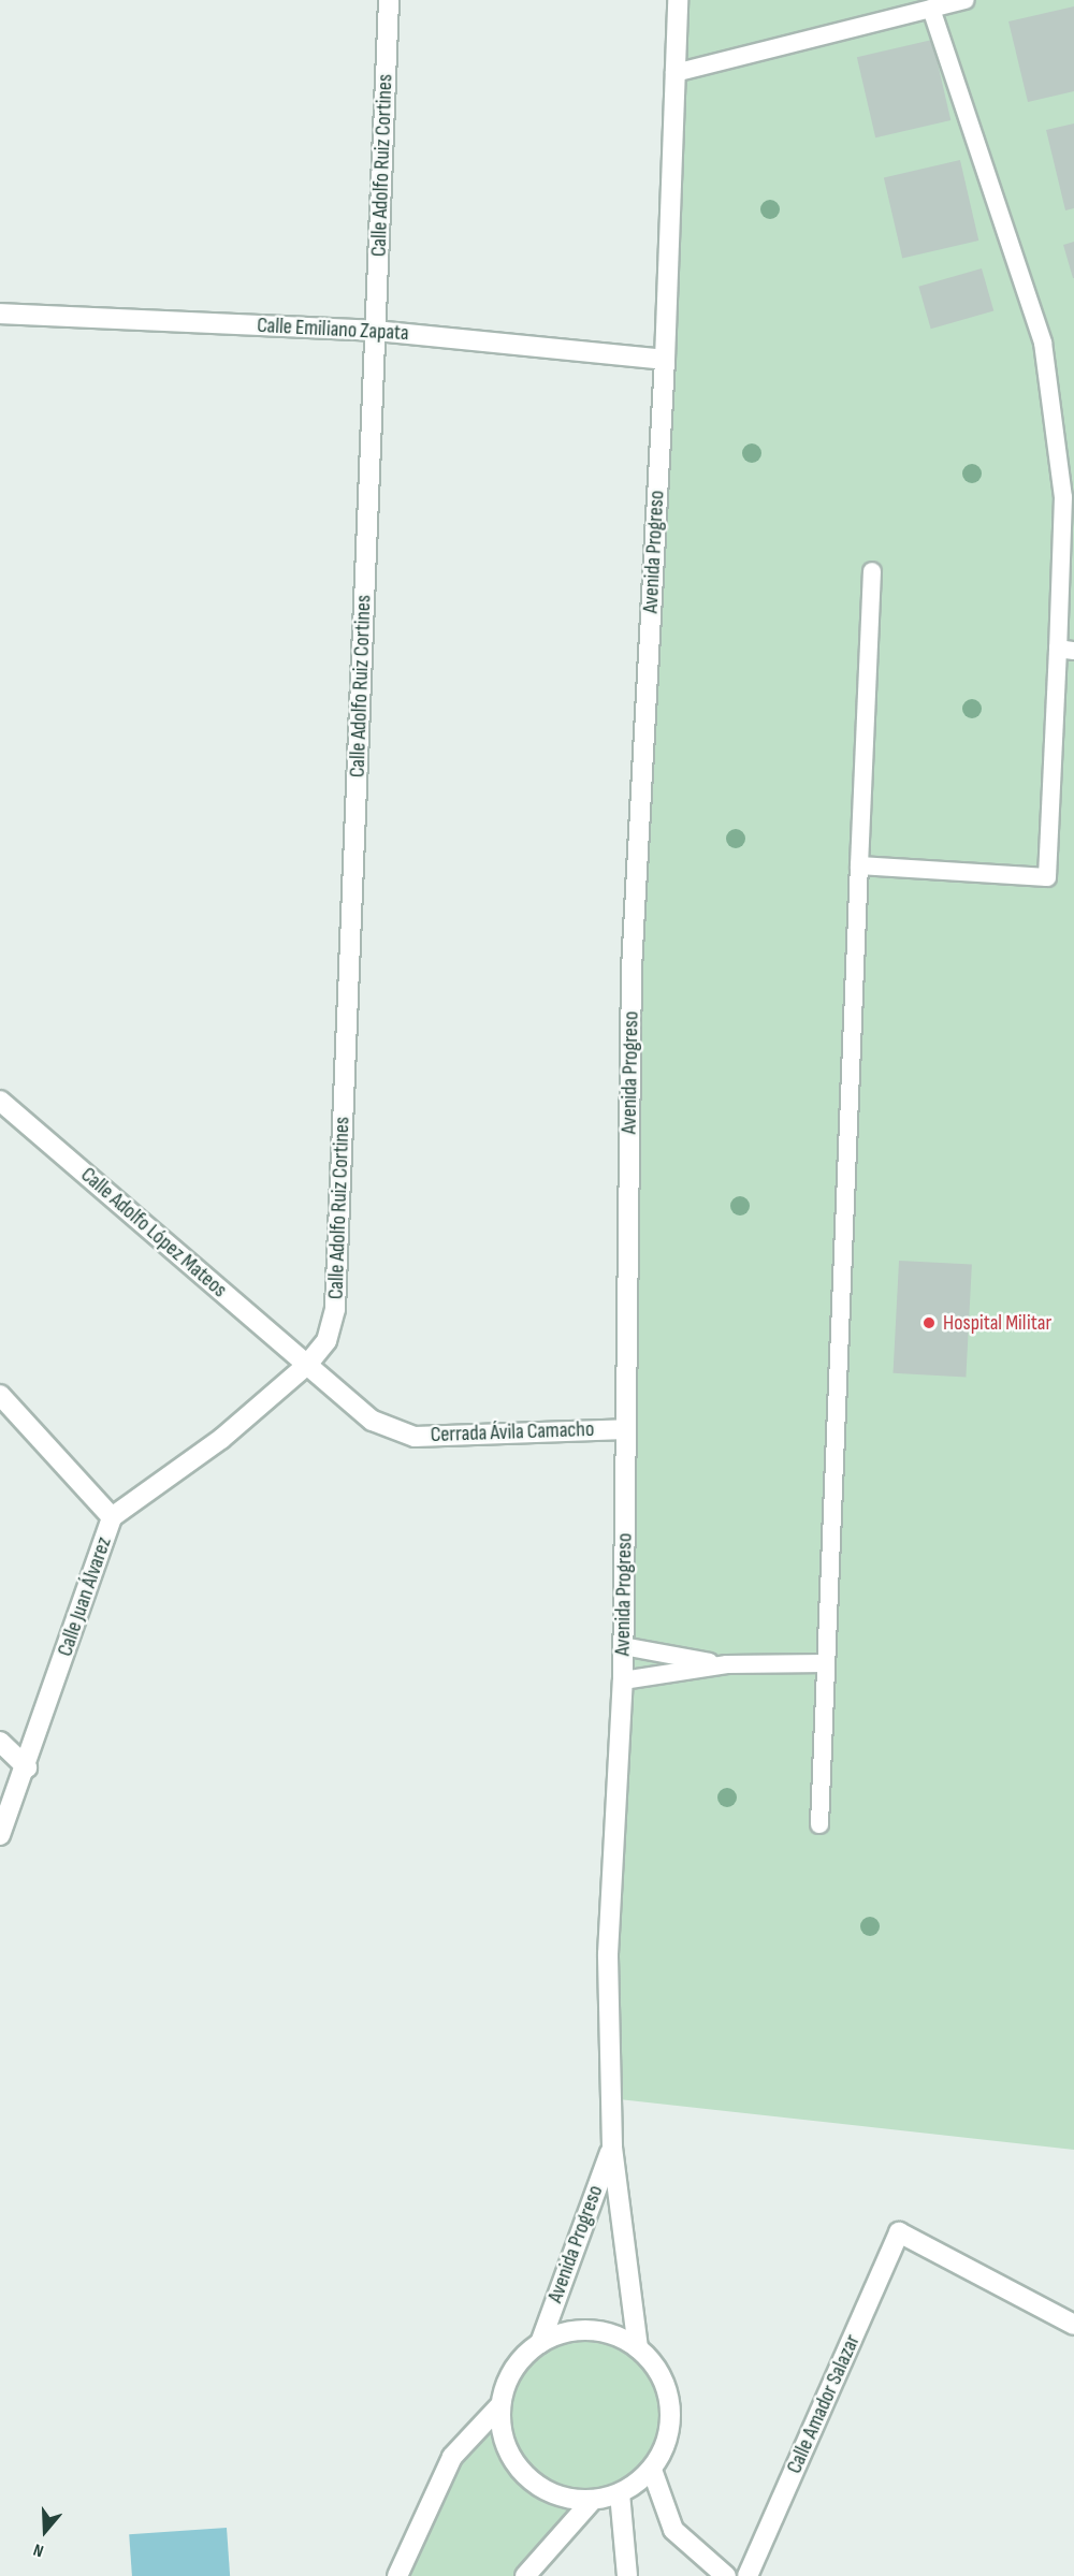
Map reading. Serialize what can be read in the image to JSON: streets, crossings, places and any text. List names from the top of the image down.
{
  "streets": {
    "street": [
      "Calle Adolfo Ruiz Cortines",
      "Calle Emiliano Zapata",
      "Avenida Progreso",
      "Calle Adolfo López Mateos",
      "Cerrada Ávila Camacho",
      "Calle Juan Álvarez",
      "Calle Amador Salazar"
    ]
  },
  "crossings": [
    ["Calle Adolfo Ruiz Cortines", "Calle Emiliano Zapata"],
    ["Calle Adolfo Ruiz Cortines", "Calle Adolfo López Mateos"],
    ["Calle Adolfo Ruiz Cortines", "Cerrada Ávila Camacho"],
    ["Calle Adolfo Ruiz Cortines", "Calle Juan Álvarez"],
    ["Calle Emiliano Zapata", "Avenida Progreso"],
    ["Avenida Progreso", "Cerrada Ávila Camacho"],
    ["Calle Adolfo López Mateos", "Cerrada Ávila Camacho"],
    ["Calle Adolfo López Mateos", "Calle Juan Álvarez"],
    ["Cerrada Ávila Camacho", "Calle Juan Álvarez"]
  ],
  "places": ["Hospital Militar"],
  "north": "bottom"
}
